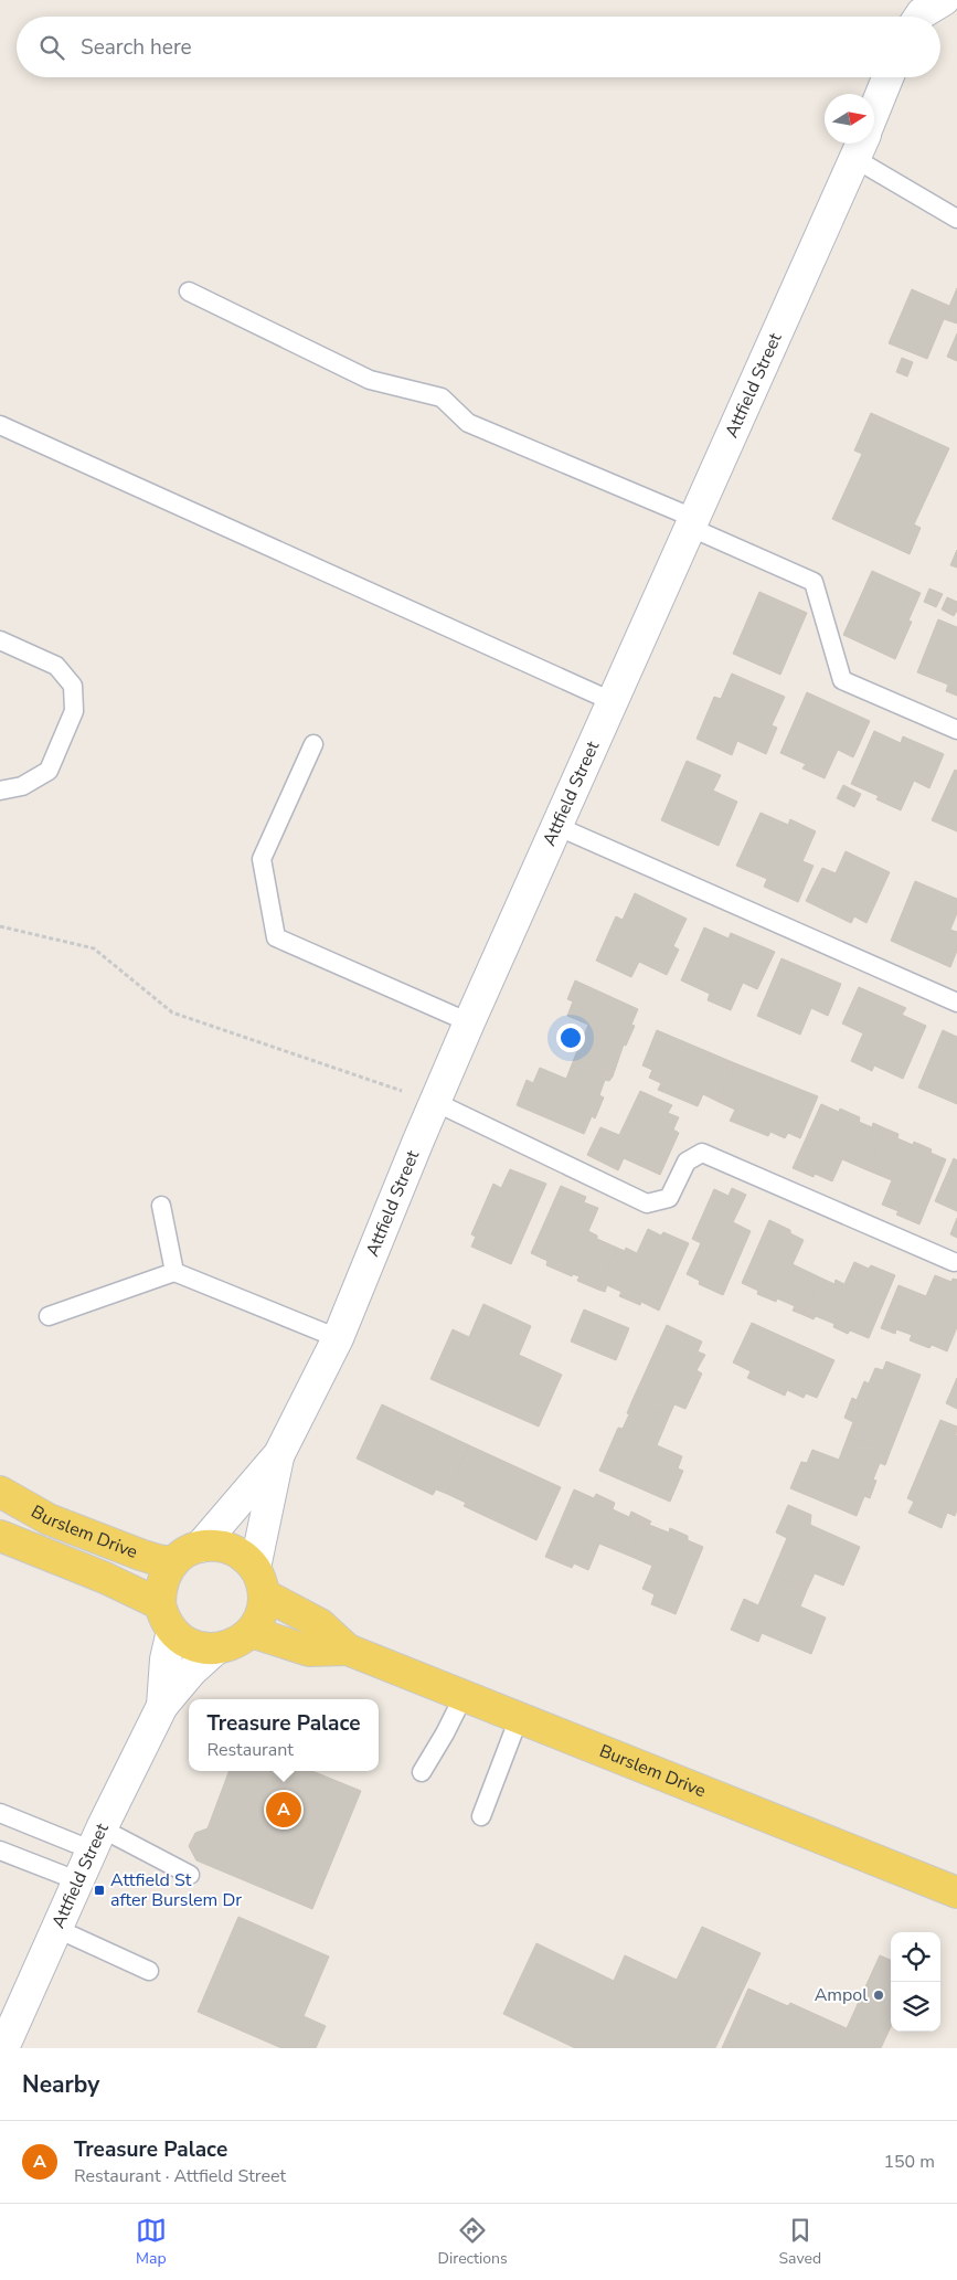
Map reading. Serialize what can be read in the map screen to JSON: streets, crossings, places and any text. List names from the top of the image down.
{
  "streets": {
    "main road": ["Burslem Drive"],
    "street": ["Attfield Street"]
  },
  "crossings": [
    ["Attfield Street", "Burslem Drive"]
  ],
  "places": {
    "transit": ["Attfield St after Burslem Dr"],
    "other": ["Ampol"]
  },
  "north": "right",
  "page": {
    "search": "Search here",
    "popup": ["Treasure Palace", "Restaurant"],
    "pins": "A",
    "heading": "Nearby",
    "list": [
      {
        "mark": "A",
        "name": "Treasure Palace",
        "note": "Restaurant · Attfield Street",
        "value": "150 m"
      }
    ],
    "nav": ["Map", "Directions", "Saved"]
  }
}
